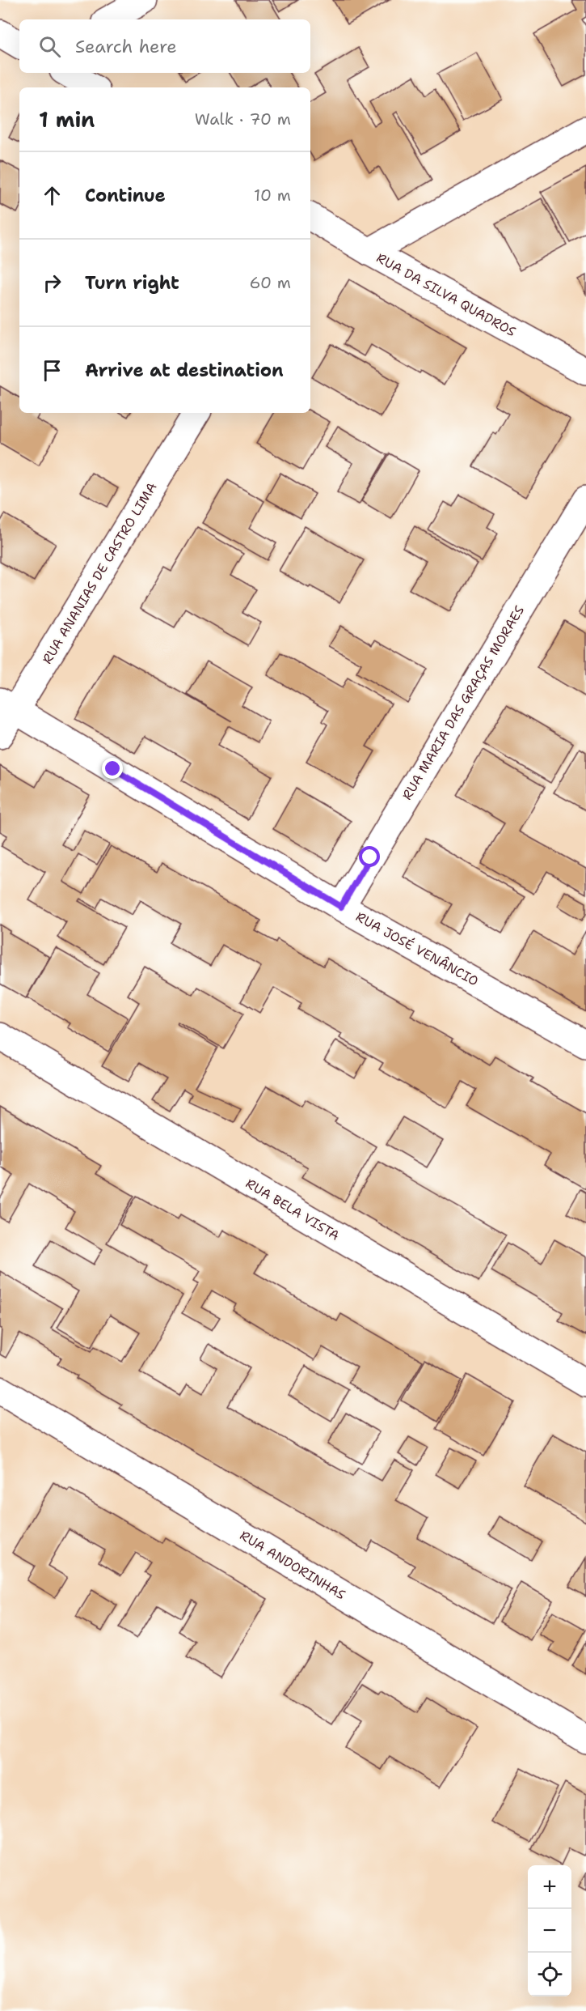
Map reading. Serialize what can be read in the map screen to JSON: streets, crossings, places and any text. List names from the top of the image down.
{
  "streets": {
    "street": [
      "RUA DA SILVA QUADROS",
      "RUA ANANIAS DE CASTRO LIMA",
      "RUA MARIA DAS GRAÇAS MORAES",
      "RUA JOSÉ VENÂNCIO",
      "RUA BELA VISTA",
      "RUA ANDORINHAS"
    ]
  },
  "crossings": [
    ["RUA ANANIAS DE CASTRO LIMA", "RUA JOSÉ VENÂNCIO"],
    ["RUA MARIA DAS GRAÇAS MORAES", "RUA JOSÉ VENÂNCIO"]
  ],
  "page": {
    "search": "Search here",
    "heading": ["1 min", "Walk · 70 m"],
    "list": [
      ["Continue", "10 m"],
      ["Turn right", "60 m"],
      "Arrive at destination"
    ],
    "map_buttons": ["+", "−"]
  }
}
